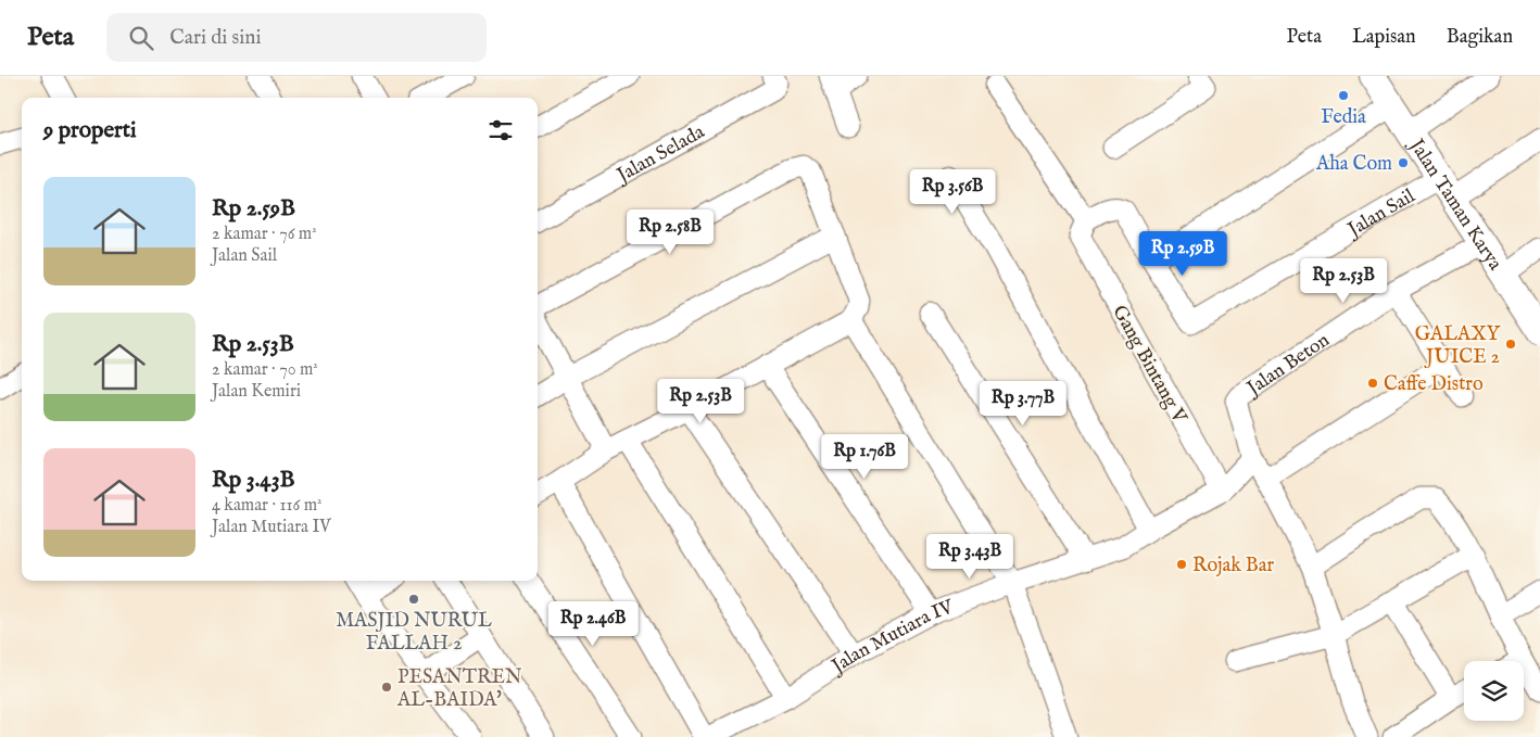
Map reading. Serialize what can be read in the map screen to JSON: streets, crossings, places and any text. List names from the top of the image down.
{
  "streets": {
    "street": [
      "Jalan Selada",
      "Jalan Taman Karya",
      "Jalan Sail",
      "Jalan Beton",
      "Gang Bintang V",
      "Jalan Mutiara IV"
    ]
  },
  "crossings": [
    ["Jalan Taman Karya", "Jalan Sail"],
    ["Jalan Taman Karya", "Jalan Beton"],
    ["Jalan Beton", "Jalan Mutiara IV"],
    ["Gang Bintang V", "Jalan Mutiara IV"]
  ],
  "places": [
    "Fedia",
    "Aha Com",
    "GALAXY JUICE 2",
    "Caffe Distro",
    "Rojak Bar",
    "MASJID NURUL FALLAH 2",
    "PESANTREN AL-BAIDA'"
  ],
  "page": {
    "header": "Peta",
    "search": "Cari di sini",
    "nav": ["Peta", "Lapisan", "Bagikan"],
    "heading": "9 properti",
    "list": [
      {
        "name": "Rp 2.59B",
        "note": "2 kamar · 76 m² · Jalan Sail"
      },
      {
        "name": "Rp 2.53B",
        "note": "2 kamar · 70 m² · Jalan Kemiri"
      },
      {
        "name": "Rp 3.43B",
        "note": "4 kamar · 116 m² · Jalan Mutiara IV"
      }
    ],
    "price": [
      "Rp 3.56B",
      "Rp 2.58B",
      "Rp 2.59B",
      "Rp 2.53B",
      "Rp 2.53B",
      "Rp 3.77B",
      "Rp 1.76B",
      "Rp 3.43B",
      "Rp 2.46B"
    ]
  }
}
